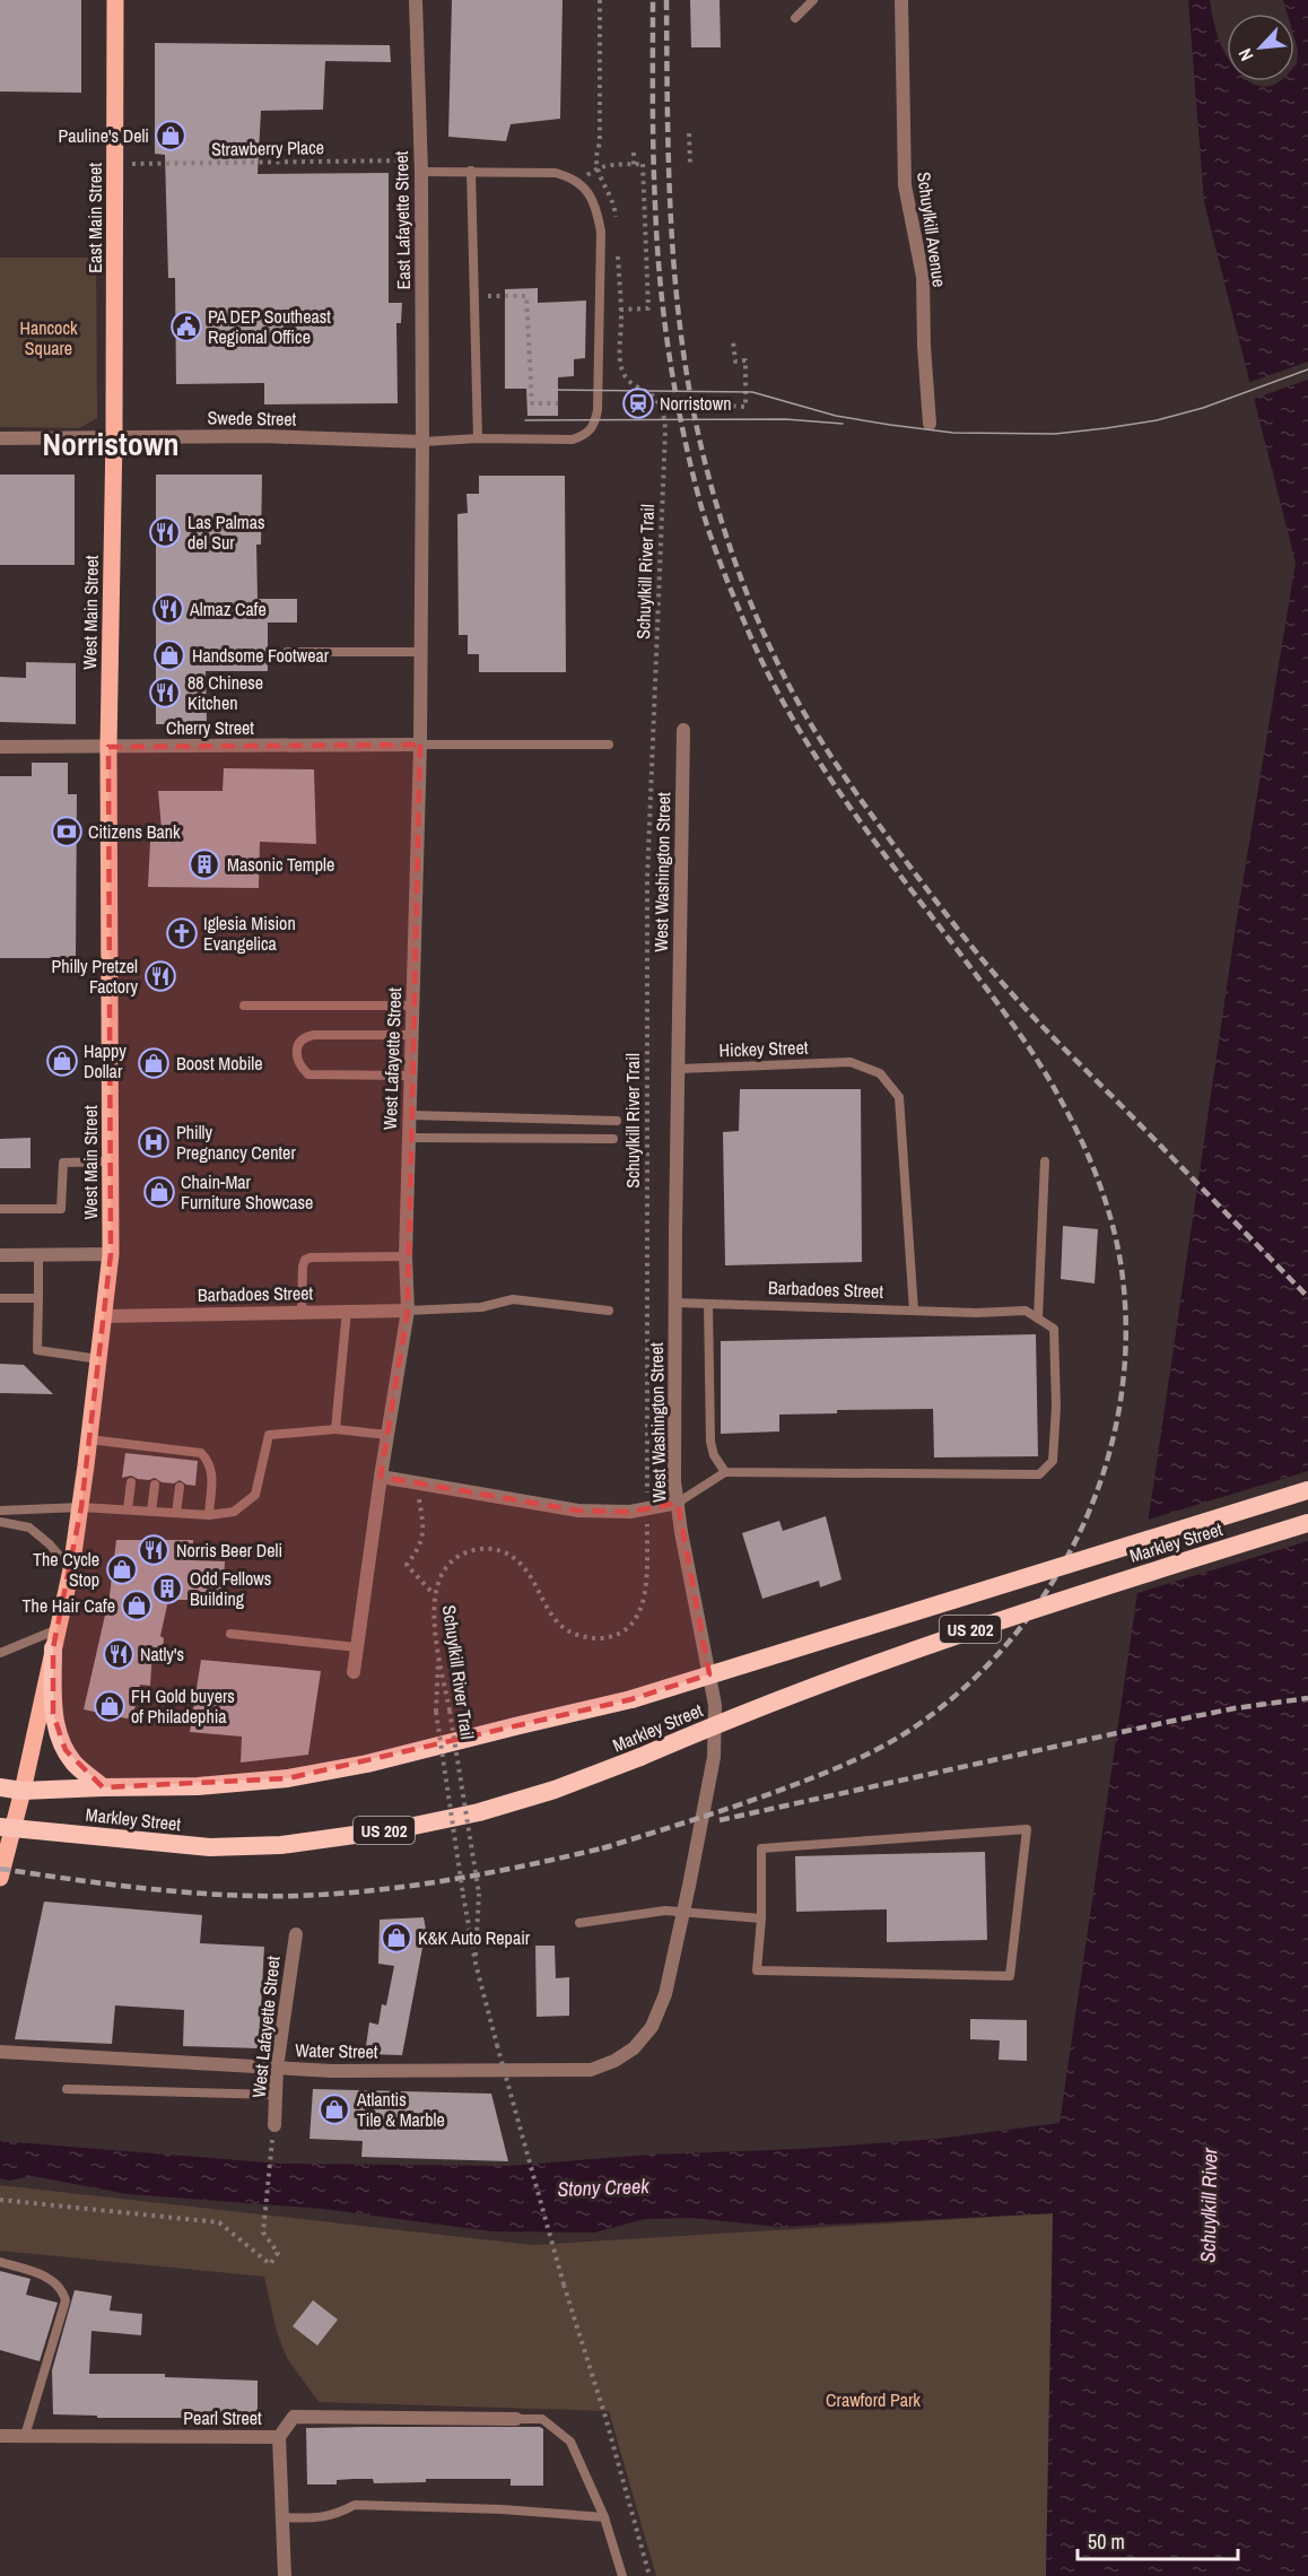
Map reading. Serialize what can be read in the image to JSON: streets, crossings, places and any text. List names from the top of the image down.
{
  "streets": {
    "highway": ["Markley Street", "US 202"],
    "main road": ["East Main Street", "West Main Street"],
    "street": [
      "East Lafayette Street",
      "Schuylkill Avenue",
      "Swede Street",
      "Cherry Street",
      "West Washington Street",
      "West Lafayette Street",
      "Barbadoes Street",
      "Water Street",
      "Pearl Street"
    ],
    "lane": ["Hickey Street"],
    "path": ["Strawberry Place", "Schuylkill River Trail"]
  },
  "crossings": [
    ["Strawberry Place", "East Main Street"],
    ["Strawberry Place", "East Lafayette Street"],
    ["East Main Street", "Swede Street"],
    ["East Main Street", "West Main Street"],
    ["East Lafayette Street", "Swede Street"],
    ["East Lafayette Street", "West Lafayette Street"],
    ["Swede Street", "West Main Street"],
    ["Swede Street", "West Lafayette Street"],
    ["West Main Street", "Cherry Street"],
    ["West Main Street", "Barbadoes Street"],
    ["West Main Street", "Markley Street"],
    ["Cherry Street", "West Lafayette Street"],
    ["West Washington Street", "Hickey Street"],
    ["West Washington Street", "Barbadoes Street"],
    ["West Washington Street", "Water Street"],
    ["Hickey Street", "Barbadoes Street"],
    ["West Lafayette Street", "Barbadoes Street"],
    ["West Lafayette Street", "Water Street"]
  ],
  "districts": ["Norristown"],
  "water": ["Stony Creek", "Schuylkill River"],
  "parks": ["Hancock Square", "Crawford Park"],
  "places": {
    "shop": [
      "Pauline's Deli",
      "Handsome Footwear",
      "Happy Dollar",
      "Boost Mobile",
      "Chain-Mar Furniture Showcase",
      "The Cycle Stop",
      "The Hair Cafe",
      "FH Gold buyers of Philadephia",
      "K&K Auto Repair",
      "Atlantis Tile & Marble"
    ],
    "public building": ["PA DEP Southeast Regional Office"],
    "station": ["Norristown"],
    "restaurant": [
      "Las Palmas del Sur",
      "Almaz Cafe",
      "88 Chinese Kitchen",
      "Philly Pretzel Factory",
      "Norris Beer Deli",
      "Natly's"
    ],
    "bank": ["Citizens Bank"],
    "building": ["Masonic Temple", "Odd Fellows Building"],
    "church": ["Iglesia Mision Evangelica"],
    "hospital": ["Philly Pregnancy Center"]
  },
  "scale_bar": "50 m",
  "north": "bottom left"
}
